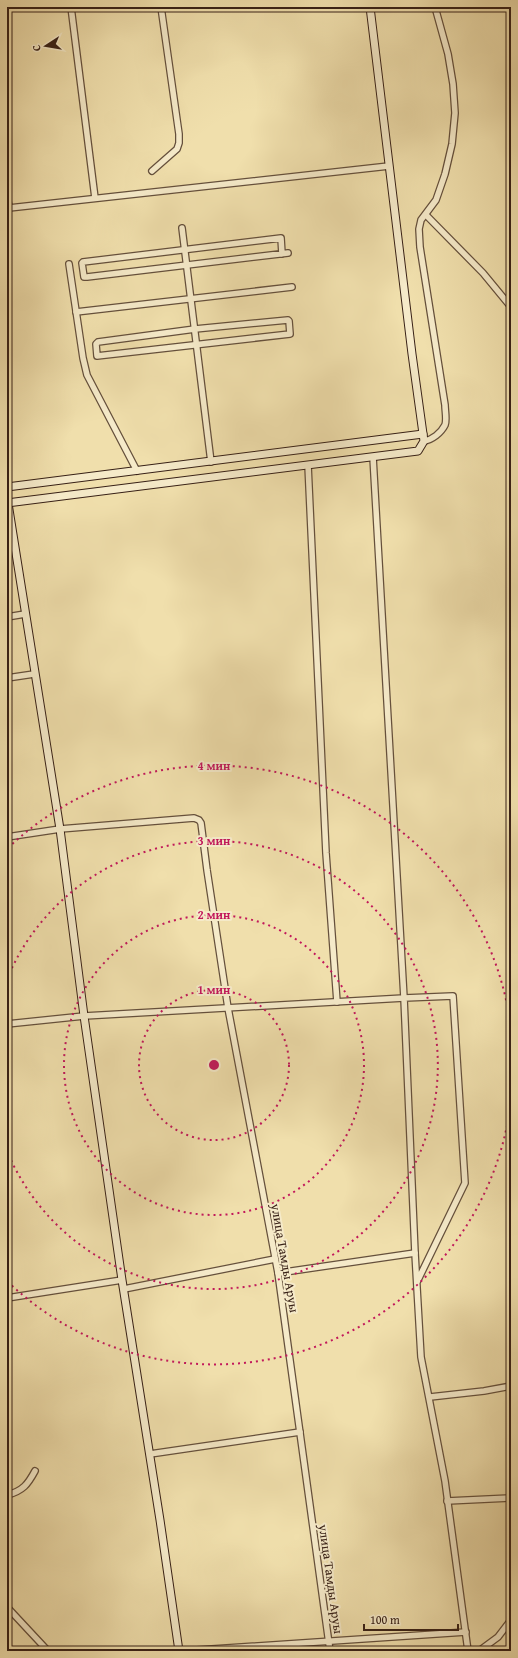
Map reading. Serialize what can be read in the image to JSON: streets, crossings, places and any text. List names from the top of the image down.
{
  "streets": {
    "street": ["улица Тамды Аруы"]
  },
  "scale_bar": "100 m",
  "north": "left",
  "rings": [
    "4 мин",
    "3 мин",
    "2 мин",
    "1 мин"
  ]
}
